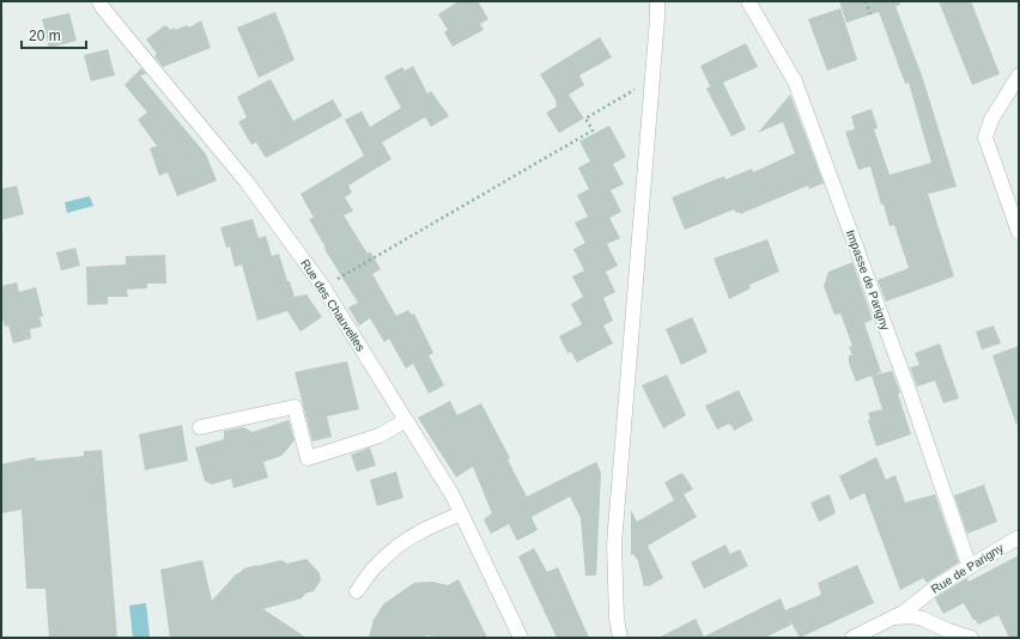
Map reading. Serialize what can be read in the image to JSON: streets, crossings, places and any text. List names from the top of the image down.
{
  "streets": {
    "street": ["Impasse de Parigny", "Rue des Chauvelles", "Rue de Parigny"]
  },
  "crossings": [
    ["Impasse de Parigny", "Rue de Parigny"]
  ],
  "scale_bar": "20 m"
}
